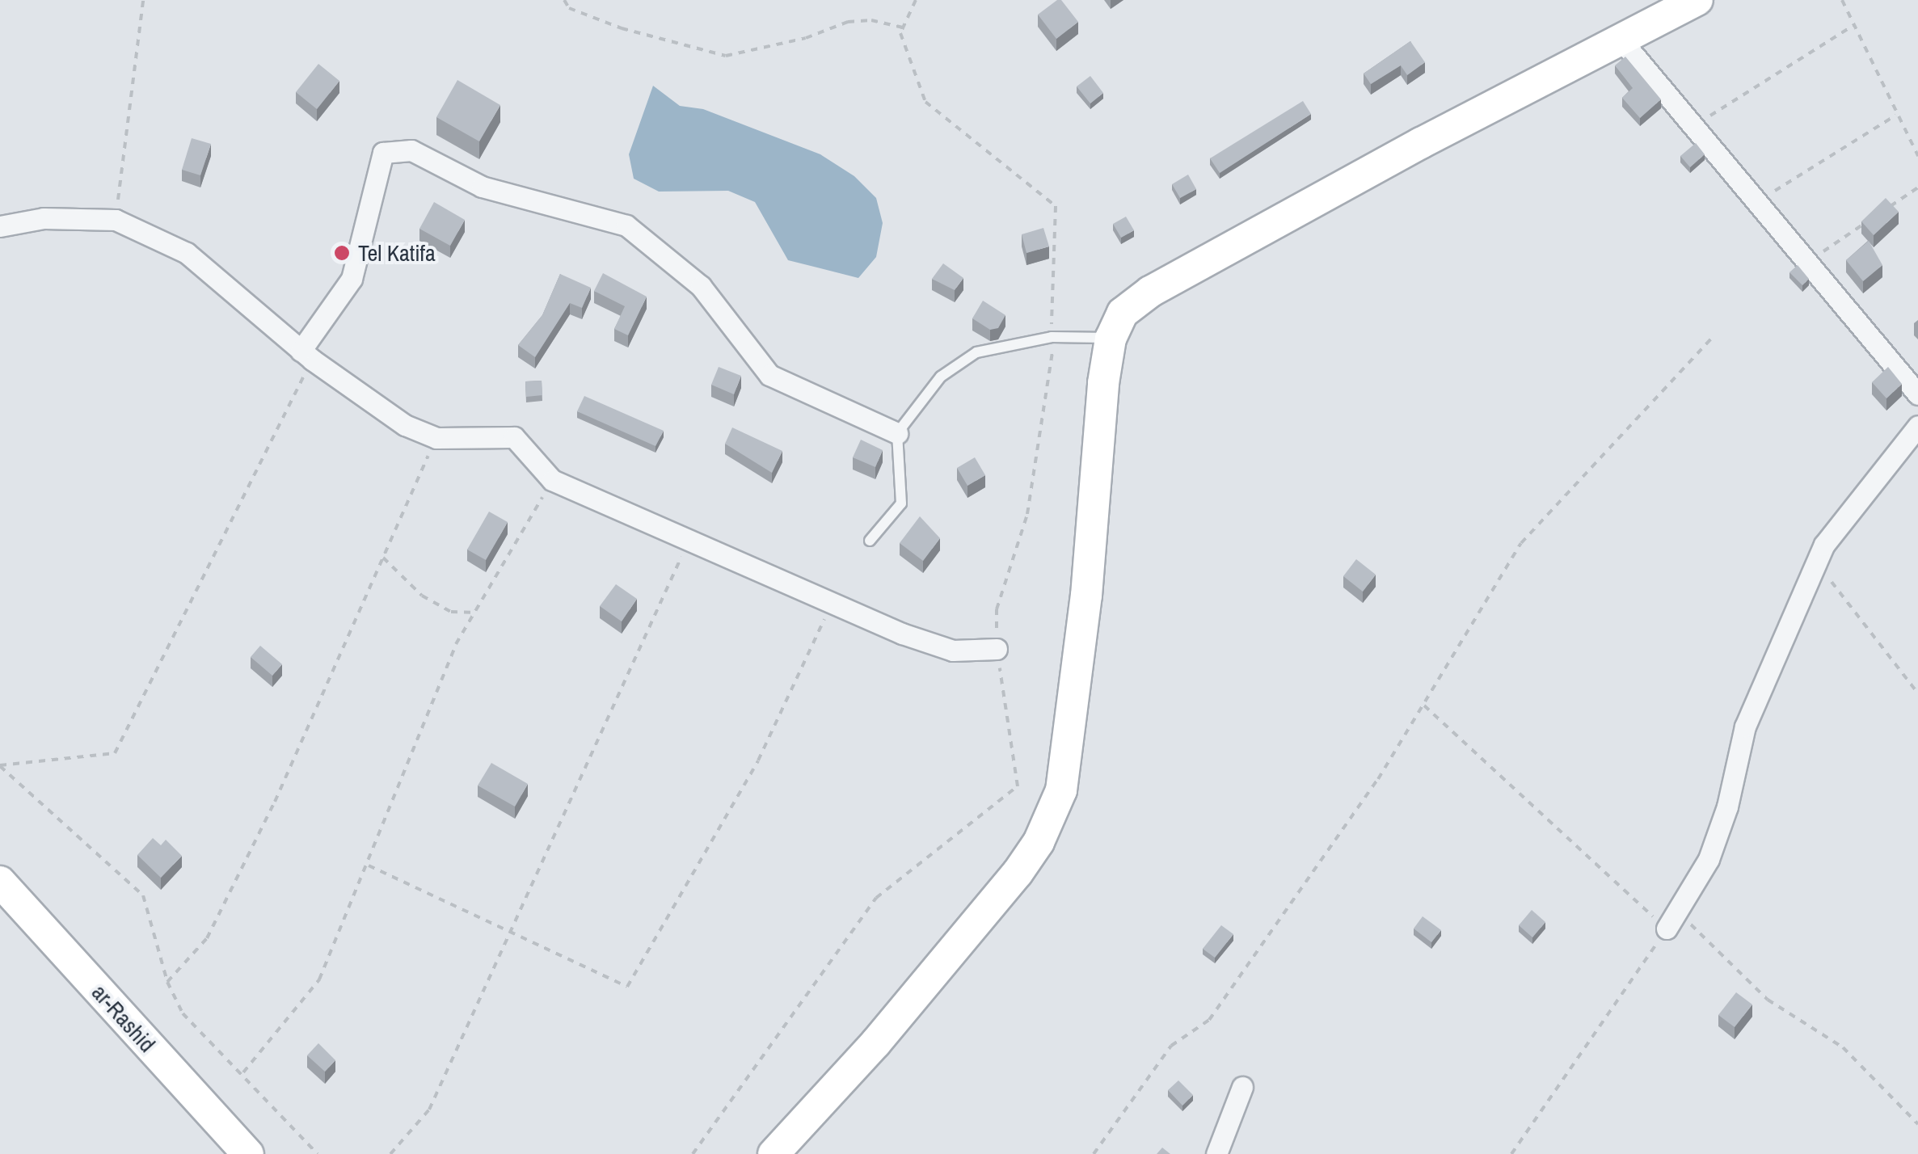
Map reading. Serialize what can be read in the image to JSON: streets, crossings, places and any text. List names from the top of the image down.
{
  "streets": {
    "street": ["ar-Rashid"]
  },
  "places": ["Tel Katifa"]
}
